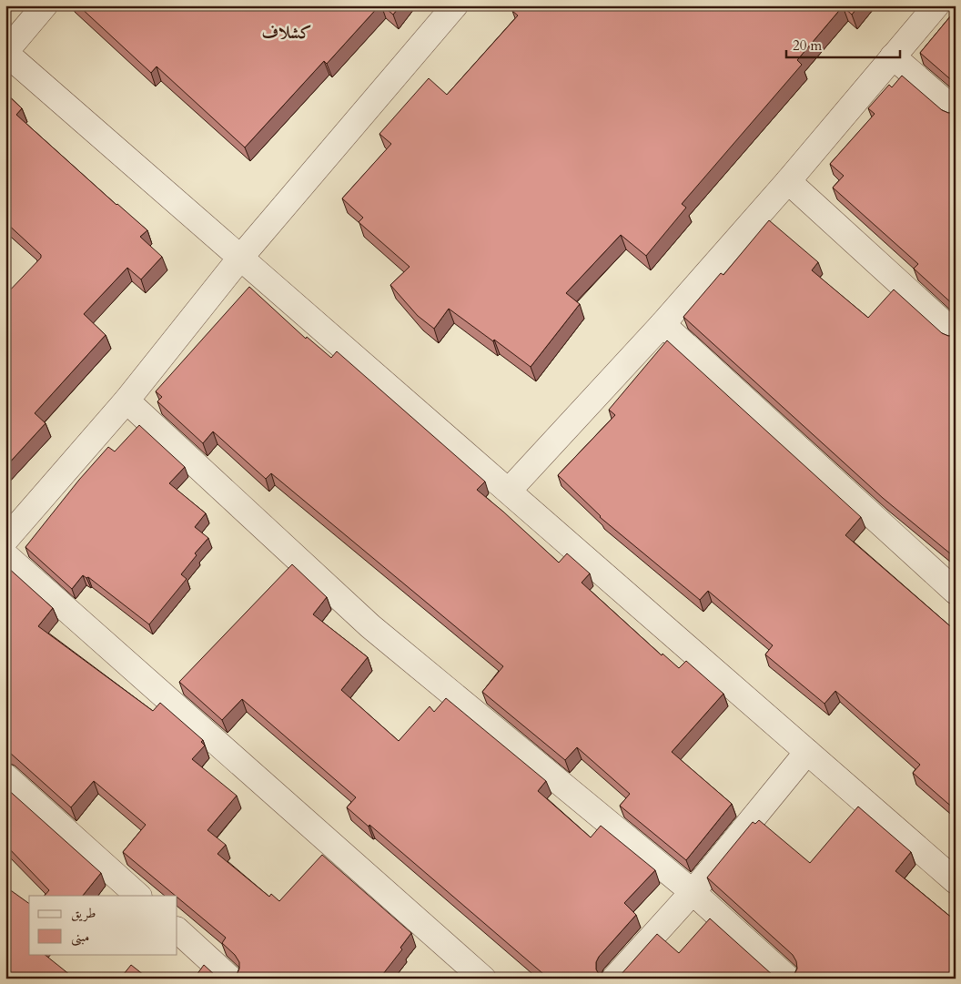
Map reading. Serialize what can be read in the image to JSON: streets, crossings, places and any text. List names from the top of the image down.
{
  "districts": ["كشلاف"],
  "legend": ["طريق", "مبنى"],
  "scale_bar": "20 m"
}
